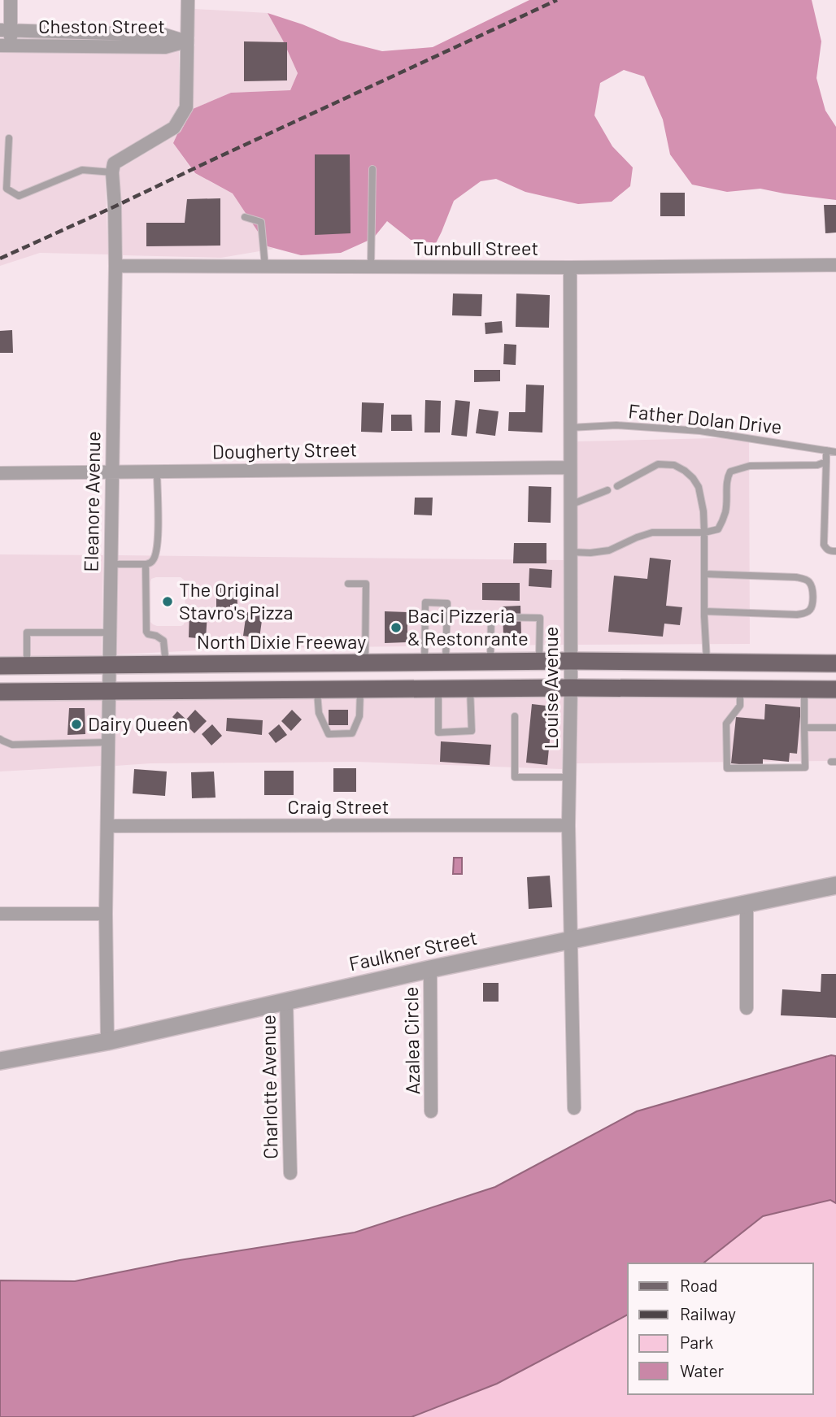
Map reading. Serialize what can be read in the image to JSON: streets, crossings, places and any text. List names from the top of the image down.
{
  "streets": {
    "main road": ["North Dixie Freeway"],
    "street": [
      "Cheston Street",
      "Turnbull Street",
      "Dougherty Street",
      "Eleanore Avenue",
      "Louise Avenue",
      "Craig Street",
      "Faulkner Street",
      "Azalea Circle",
      "Charlotte Avenue"
    ],
    "lane": ["Father Dolan Drive"]
  },
  "crossings": [
    ["Turnbull Street", "Eleanore Avenue"],
    ["Turnbull Street", "Louise Avenue"],
    ["Father Dolan Drive", "Louise Avenue"],
    ["Dougherty Street", "Eleanore Avenue"],
    ["Dougherty Street", "Louise Avenue"],
    ["Eleanore Avenue", "North Dixie Freeway"],
    ["Eleanore Avenue", "Craig Street"],
    ["Eleanore Avenue", "Faulkner Street"],
    ["North Dixie Freeway", "Louise Avenue"],
    ["Louise Avenue", "Craig Street"],
    ["Louise Avenue", "Faulkner Street"],
    ["Faulkner Street", "Azalea Circle"],
    ["Faulkner Street", "Charlotte Avenue"]
  ],
  "places": ["The Original Stavro's Pizza", "Baci Pizzeria & Restonrante", "Dairy Queen"],
  "legend": [
    "Road",
    "Railway",
    "Park",
    "Water"
  ]
}
